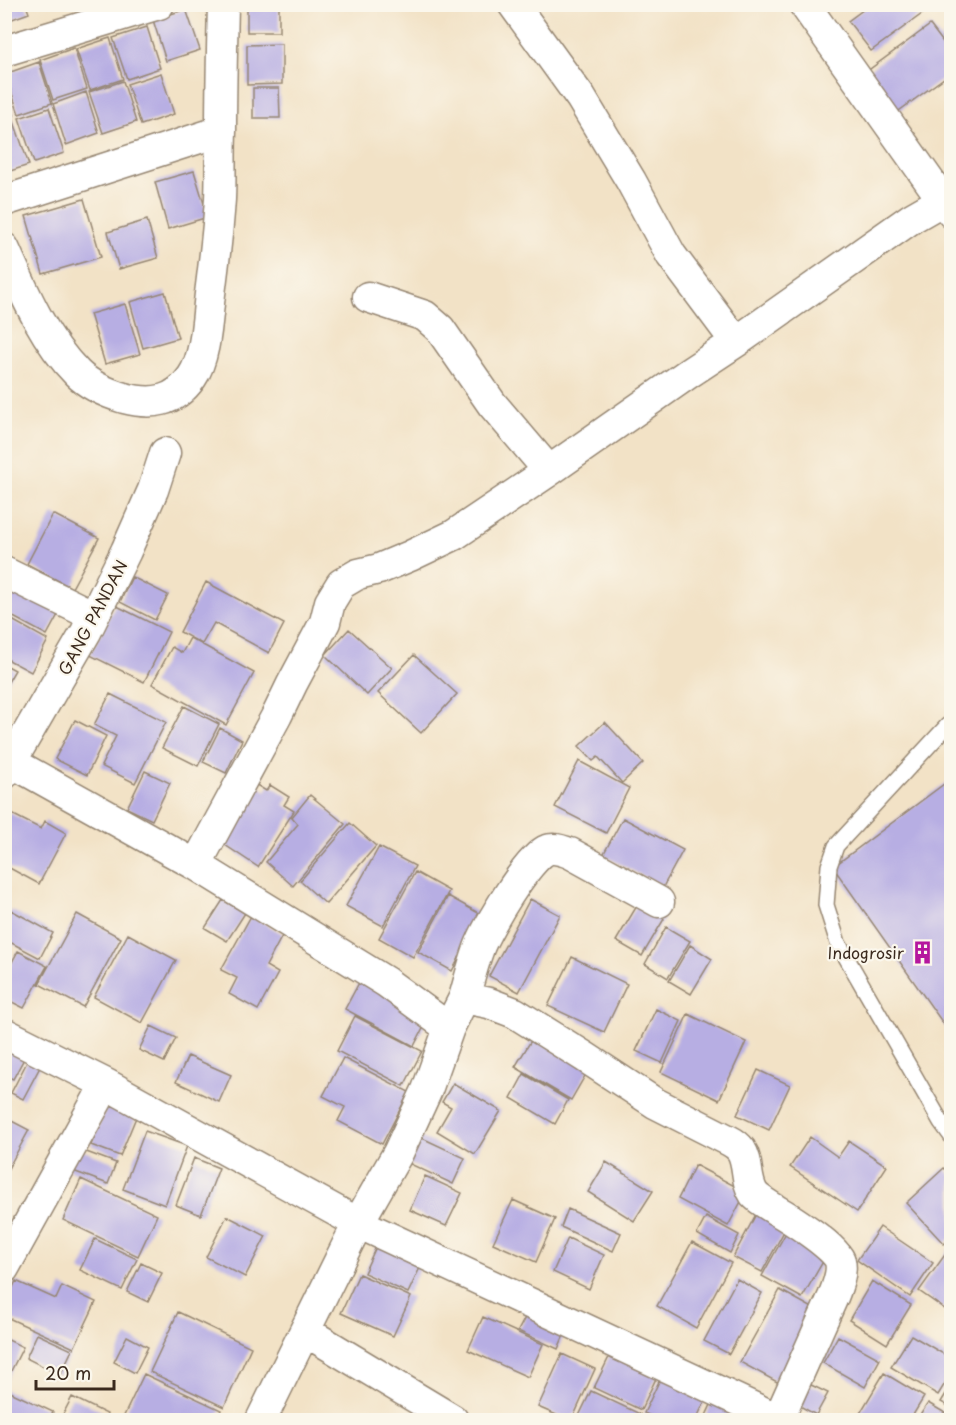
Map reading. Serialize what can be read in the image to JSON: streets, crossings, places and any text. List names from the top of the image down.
{
  "streets": {
    "street": ["GANG PANDAN"]
  },
  "places": {
    "building": ["Indogrosir"]
  },
  "scale_bar": "20 m"
}
